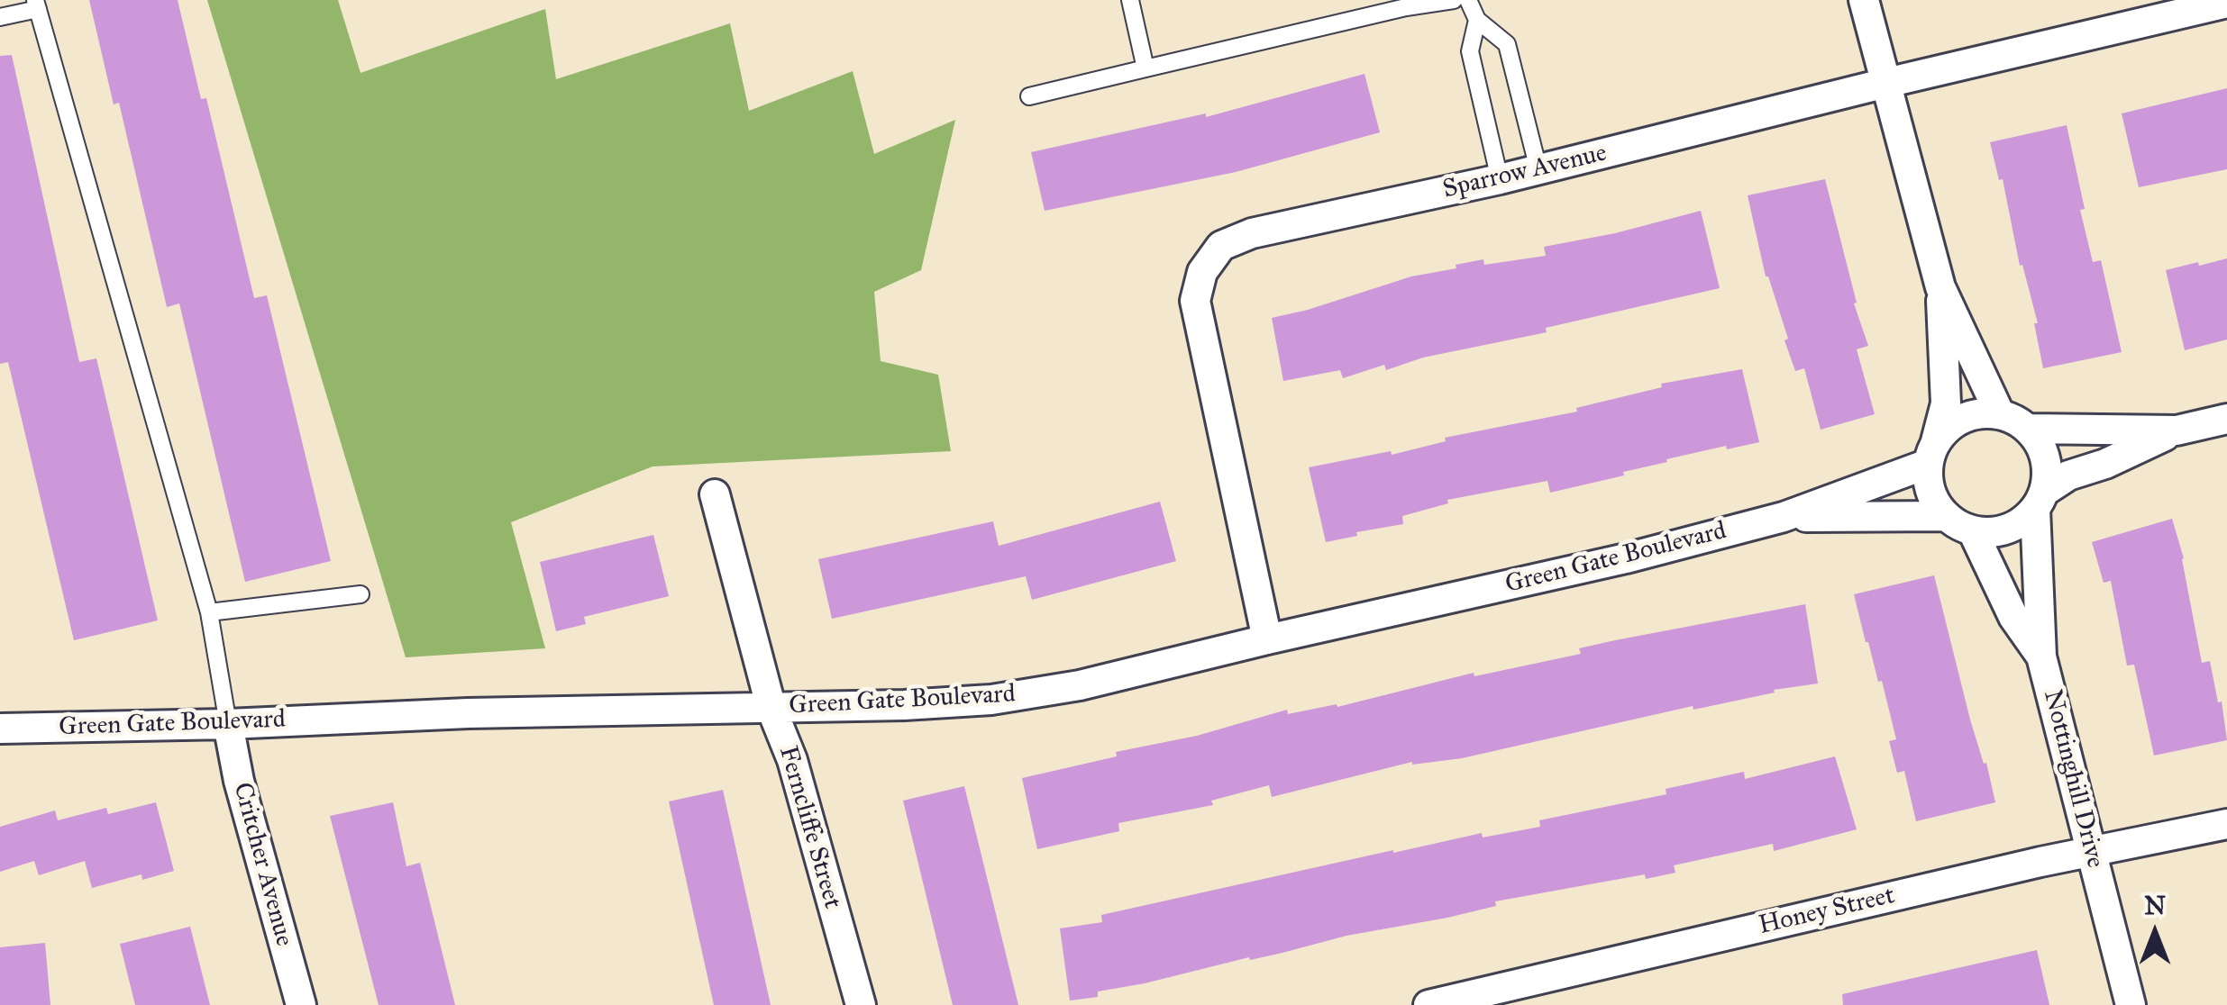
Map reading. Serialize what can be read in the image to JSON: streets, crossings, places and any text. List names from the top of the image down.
{
  "streets": {
    "street": [
      "Sparrow Avenue",
      "Green Gate Boulevard",
      "Nottinghill Drive",
      "Ferncliffe Street",
      "Critcher Avenue",
      "Honey Street"
    ]
  },
  "crossings": [
    ["Sparrow Avenue", "Green Gate Boulevard"],
    ["Green Gate Boulevard", "Nottinghill Drive"],
    ["Green Gate Boulevard", "Ferncliffe Street"],
    ["Green Gate Boulevard", "Critcher Avenue"],
    ["Nottinghill Drive", "Honey Street"]
  ],
  "north": "top"
}
